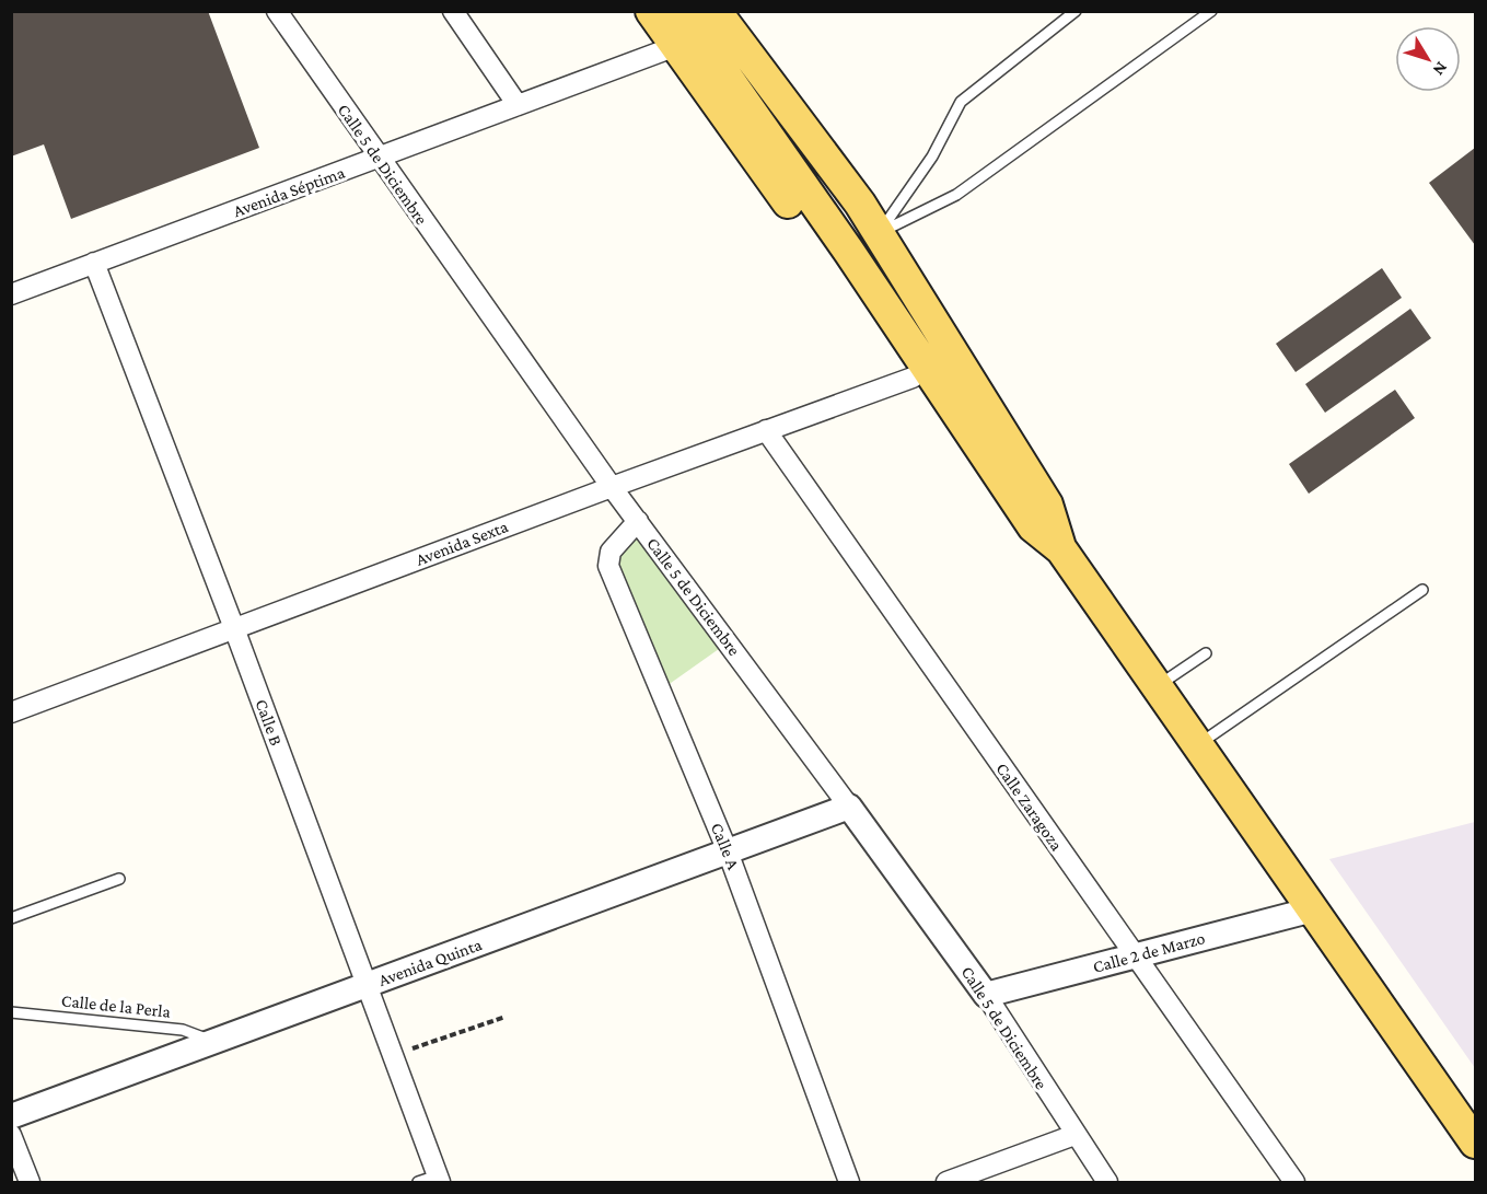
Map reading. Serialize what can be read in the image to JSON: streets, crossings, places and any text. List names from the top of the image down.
{
  "streets": {
    "street": [
      "Calle 5 de Diciembre",
      "Avenida Séptima",
      "Avenida Sexta",
      "Calle B",
      "Calle Zaragoza",
      "Calle A",
      "Calle 2 de Marzo",
      "Avenida Quinta"
    ],
    "lane": ["Calle de la Perla"]
  },
  "crossings": [
    ["Calle 5 de Diciembre", "Avenida Séptima"],
    ["Calle 5 de Diciembre", "Avenida Sexta"],
    ["Calle 5 de Diciembre", "Calle A"],
    ["Calle 5 de Diciembre", "Calle 2 de Marzo"],
    ["Calle 5 de Diciembre", "Avenida Quinta"],
    ["Avenida Séptima", "Calle B"],
    ["Avenida Sexta", "Calle B"],
    ["Avenida Sexta", "Calle Zaragoza"],
    ["Calle B", "Avenida Quinta"],
    ["Calle Zaragoza", "Calle 2 de Marzo"],
    ["Calle A", "Avenida Quinta"],
    ["Avenida Quinta", "Calle de la Perla"]
  ],
  "north": "bottom right"
}
